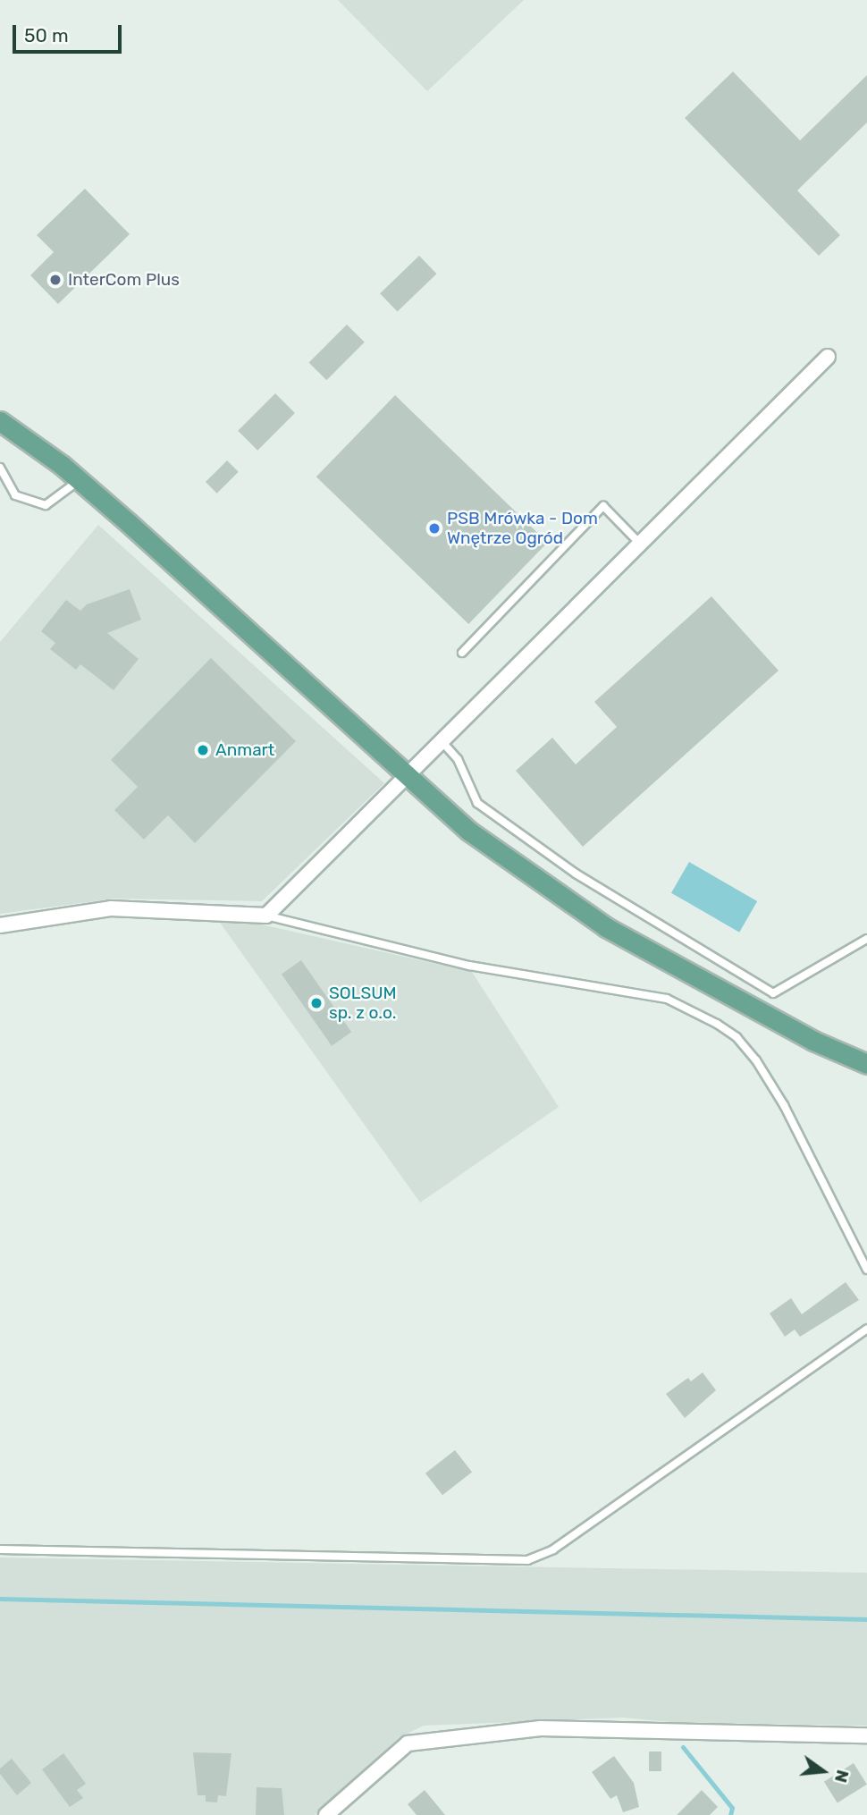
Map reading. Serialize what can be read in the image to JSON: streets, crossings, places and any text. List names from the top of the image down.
{
  "places": [
    "InterCom Plus",
    "PSB Mrówka - Dom Wnętrze Ogród",
    "Anmart",
    "SOLSUM sp. z o.o."
  ],
  "scale_bar": "50 m",
  "north": "right"
}
